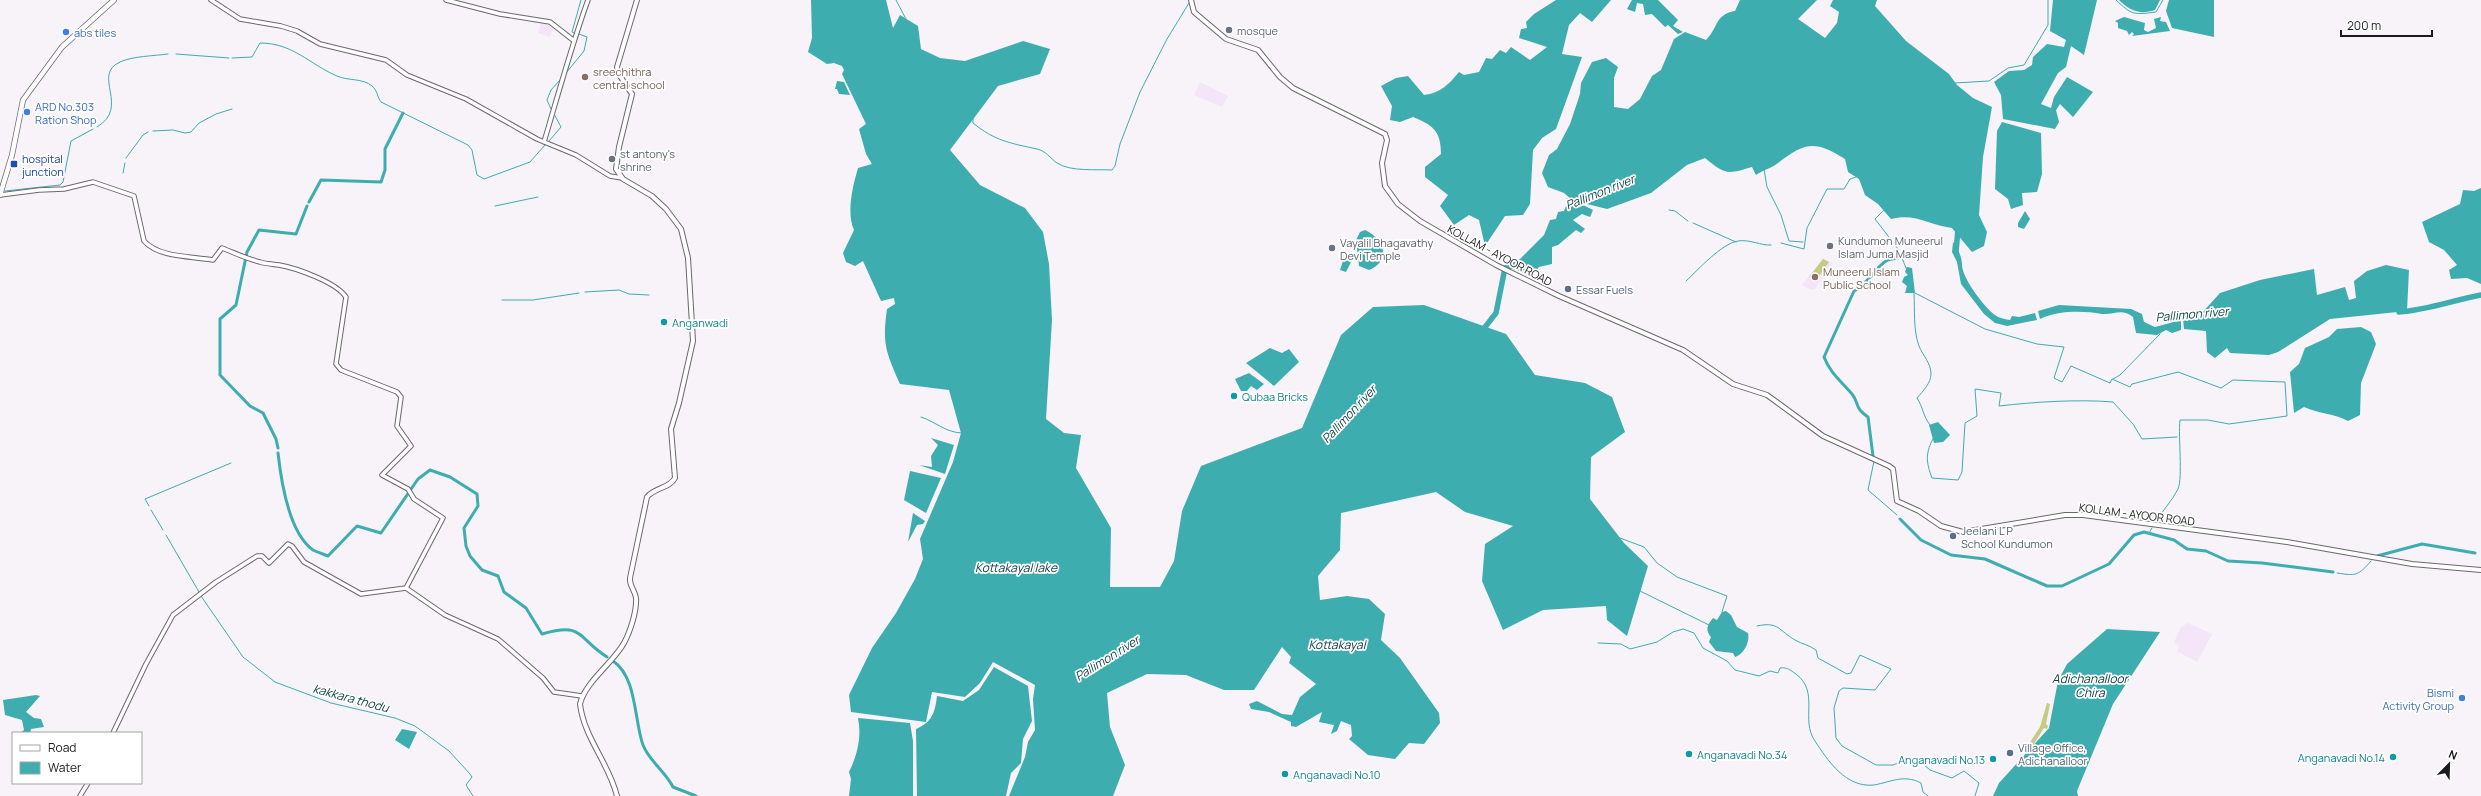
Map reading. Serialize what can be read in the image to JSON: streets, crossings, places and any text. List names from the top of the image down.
{
  "streets": {
    "main road": ["KOLLAM - AYOOR ROAD"]
  },
  "water": [
    "Pallimon river",
    "Kottakayal lake",
    "Kottakayal",
    "Adichanalloor Chira",
    "kakkara thodu"
  ],
  "places": {
    "other": [
      "mosque",
      "abs tiles",
      "sreechithra central school",
      "ARD No.303 Ration Shop",
      "st antony's shrine",
      "Kundumon Muneerul Islam Juma Masjid",
      "Vayalil Bhagavathy Devi Temple",
      "Muneerul Islam Public School",
      "Essar Fuels",
      "Anganwadi",
      "Qubaa Bricks",
      "Jeelani L P School Kundumon",
      "Bismi Activity Group",
      "Village Office, Adichanalloor",
      "Anganavadi No.34",
      "Anganavadi No.14",
      "Anganavadi No.13",
      "Anganavadi No.10"
    ],
    "transit": ["hospital junction"]
  },
  "legend": ["Road", "Water"],
  "scale_bar": "200 m",
  "north": "top right"
}
